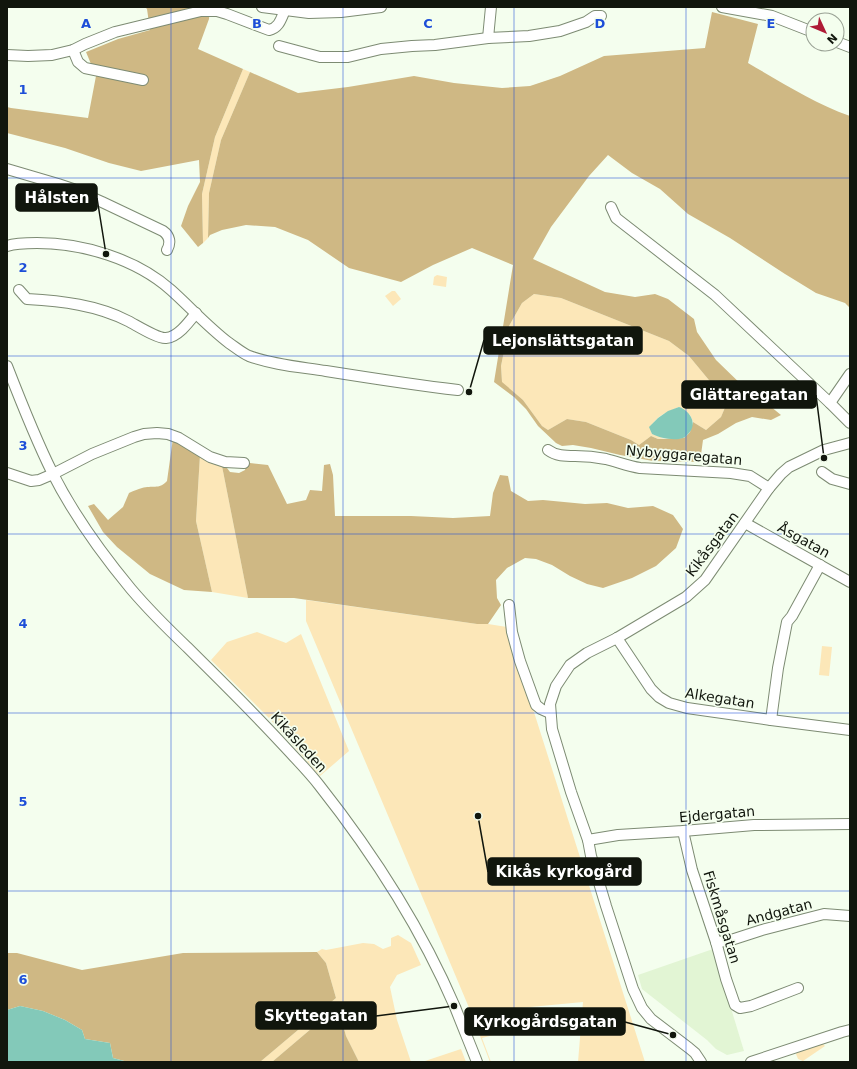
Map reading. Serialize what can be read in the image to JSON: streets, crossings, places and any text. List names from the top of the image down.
{
  "streets": {
    "street": [
      "Nybyggaregatan",
      "Åsgatan",
      "Kikåsgatan",
      "Alkegatan",
      "Kikåsleden",
      "Ejdergatan",
      "Andgatan",
      "Fiskmåsgatan"
    ]
  },
  "crossings": [
    ["Nybyggaregatan", "Kikåsgatan"],
    ["Åsgatan", "Kikåsgatan"],
    ["Kikåsgatan", "Alkegatan"],
    ["Kikåsgatan", "Ejdergatan"],
    ["Ejdergatan", "Fiskmåsgatan"],
    ["Andgatan", "Fiskmåsgatan"]
  ],
  "places": [
    "Hålsten",
    "Lejonslättsgatan",
    "Glättaregatan",
    "Kikås kyrkogård",
    "Skyttegatan",
    "Kyrkogårdsgatan"
  ],
  "north": "bottom right",
  "grid": {
    "columns": [
      "A",
      "B",
      "C",
      "D",
      "E"
    ],
    "rows": [
      "1",
      "2",
      "3",
      "4",
      "5",
      "6"
    ]
  }
}
